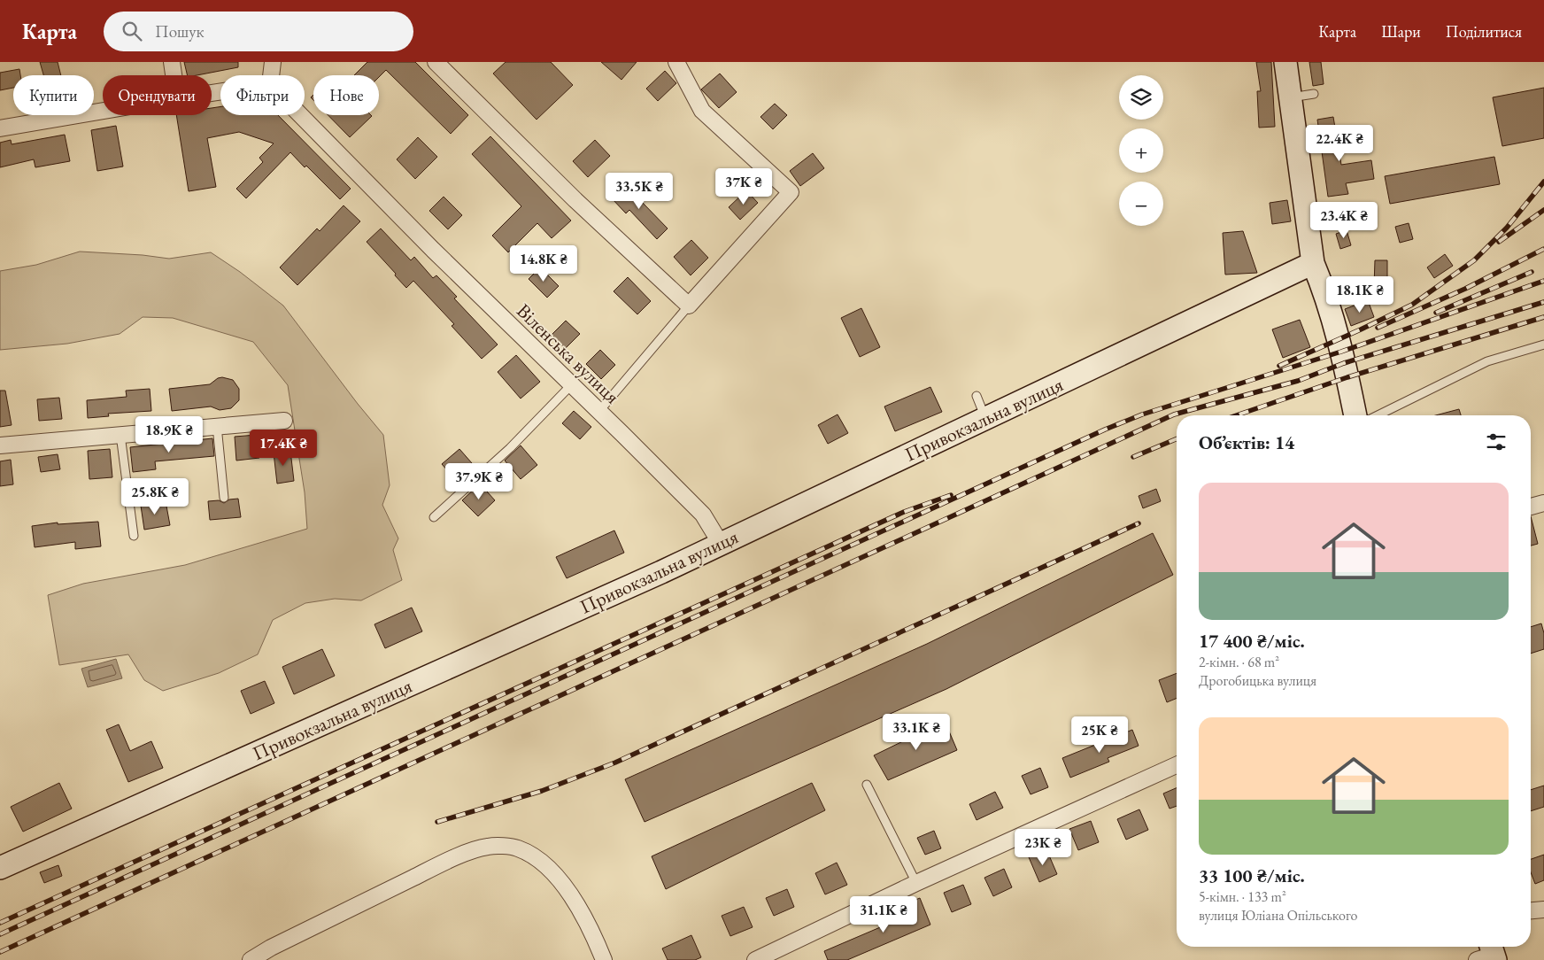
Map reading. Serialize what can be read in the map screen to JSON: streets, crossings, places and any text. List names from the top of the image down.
{
  "streets": {
    "street": ["Віленська вулиця", "Привокзальна вулиця"]
  },
  "crossings": [
    ["Віленська вулиця", "Привокзальна вулиця"]
  ],
  "page": {
    "header": "Карта",
    "search": "Пошук",
    "nav": ["Карта", "Шари", "Поділитися"],
    "map_buttons": ["+", "−"],
    "chip": [
      "Купити",
      "Орендувати",
      "Фільтри",
      "Нове"
    ],
    "price": [
      "22.4K ₴",
      "37K ₴",
      "33.5K ₴",
      "23.4K ₴",
      "14.8K ₴",
      "18.1K ₴",
      "18.9K ₴",
      "17.4K ₴",
      "37.9K ₴",
      "25.8K ₴",
      "33.1K ₴",
      "25K ₴",
      "23K ₴",
      "31.1K ₴"
    ],
    "heading": "Об’єктів: 14",
    "list": [
      {
        "name": "17 400 ₴/міс.",
        "note": "2-кімн. · 68 m² · Дрогобицька вулиця"
      },
      {
        "name": "33 100 ₴/міс.",
        "note": "5-кімн. · 133 m² · вулиця Юліана Опільського"
      }
    ]
  }
}
